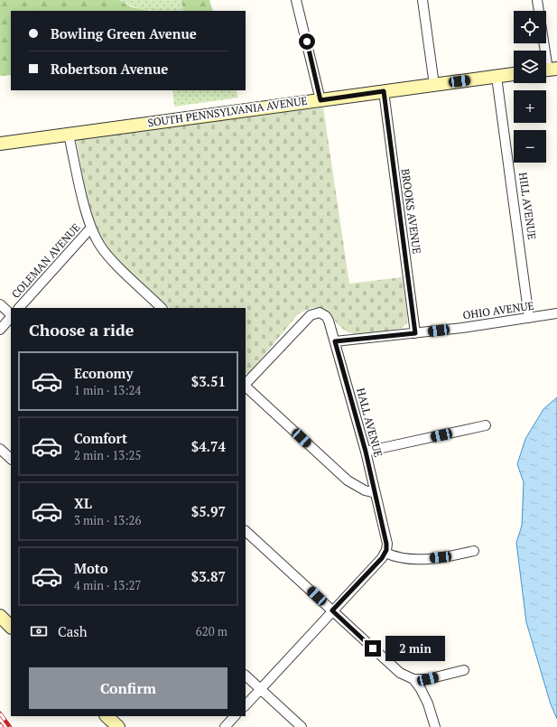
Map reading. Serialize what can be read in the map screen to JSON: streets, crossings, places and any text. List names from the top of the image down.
{
  "streets": {
    "main road": ["SOUTH PENNSYLVANIA AVENUE"],
    "street": [
      "HILL AVENUE",
      "BROOKS AVENUE",
      "COLEMAN AVENUE",
      "OHIO AVENUE",
      "HALL AVENUE"
    ]
  },
  "crossings": [
    ["SOUTH PENNSYLVANIA AVENUE", "HILL AVENUE"],
    ["SOUTH PENNSYLVANIA AVENUE", "BROOKS AVENUE"],
    ["HILL AVENUE", "OHIO AVENUE"],
    ["BROOKS AVENUE", "OHIO AVENUE"],
    ["OHIO AVENUE", "HALL AVENUE"]
  ],
  "page": {
    "map_buttons": ["+", "−"],
    "banner": ["Bowling Green Avenue", "Robertson Avenue"],
    "heading": "Choose a ride",
    "list": [
      {
        "name": "Economy",
        "note": "1 min · 13:24",
        "value": "$3.51"
      },
      {
        "name": "Comfort",
        "note": "2 min · 13:25",
        "value": "$4.74"
      },
      {
        "name": "XL",
        "note": "3 min · 13:26",
        "value": "$5.97"
      },
      {
        "name": "Moto",
        "note": "4 min · 13:27",
        "value": "$3.87"
      }
    ],
    "pay": ["Cash", "620 m"],
    "bubble": "2 min",
    "buttons": "Confirm"
  }
}
